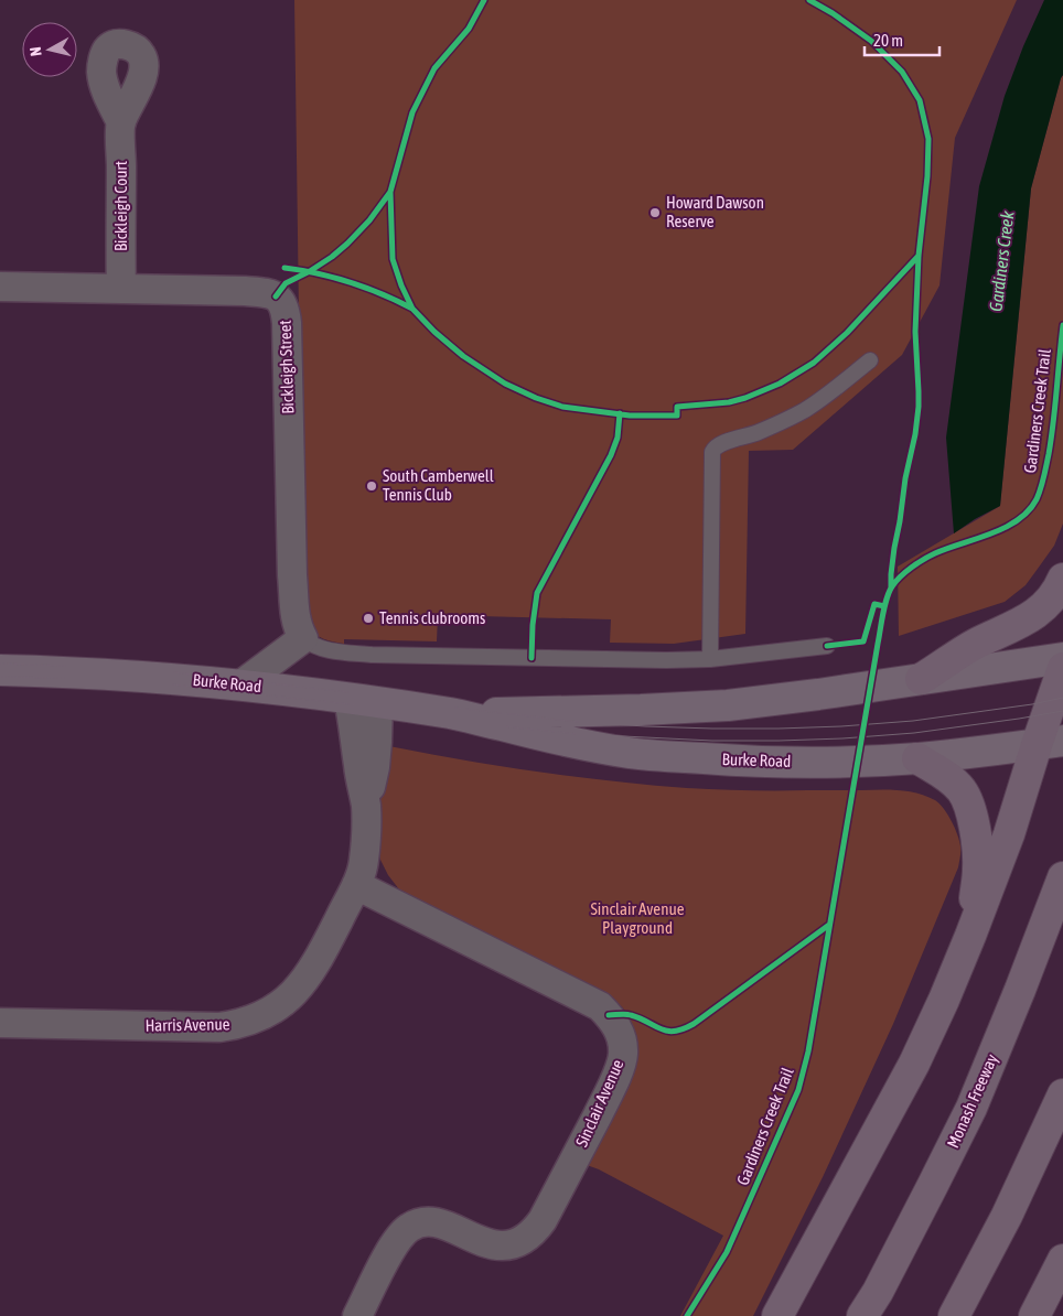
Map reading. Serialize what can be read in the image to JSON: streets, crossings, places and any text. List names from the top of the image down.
{
  "streets": {
    "highway": ["Monash Freeway"],
    "main road": ["Burke Road"],
    "street": [
      "Bickleigh Court",
      "Bickleigh Street",
      "Harris Avenue",
      "Sinclair Avenue"
    ],
    "cycle path": ["Gardiners Creek Trail"]
  },
  "crossings": [
    ["Bickleigh Court", "Bickleigh Street"],
    ["Burke Road", "Harris Avenue"],
    ["Harris Avenue", "Sinclair Avenue"]
  ],
  "water": ["Gardiners Creek"],
  "parks": ["Sinclair Avenue Playground"],
  "places": ["Howard Dawson Reserve", "South Camberwell Tennis Club", "Tennis clubrooms"],
  "scale_bar": "20 m",
  "north": "left"
}
